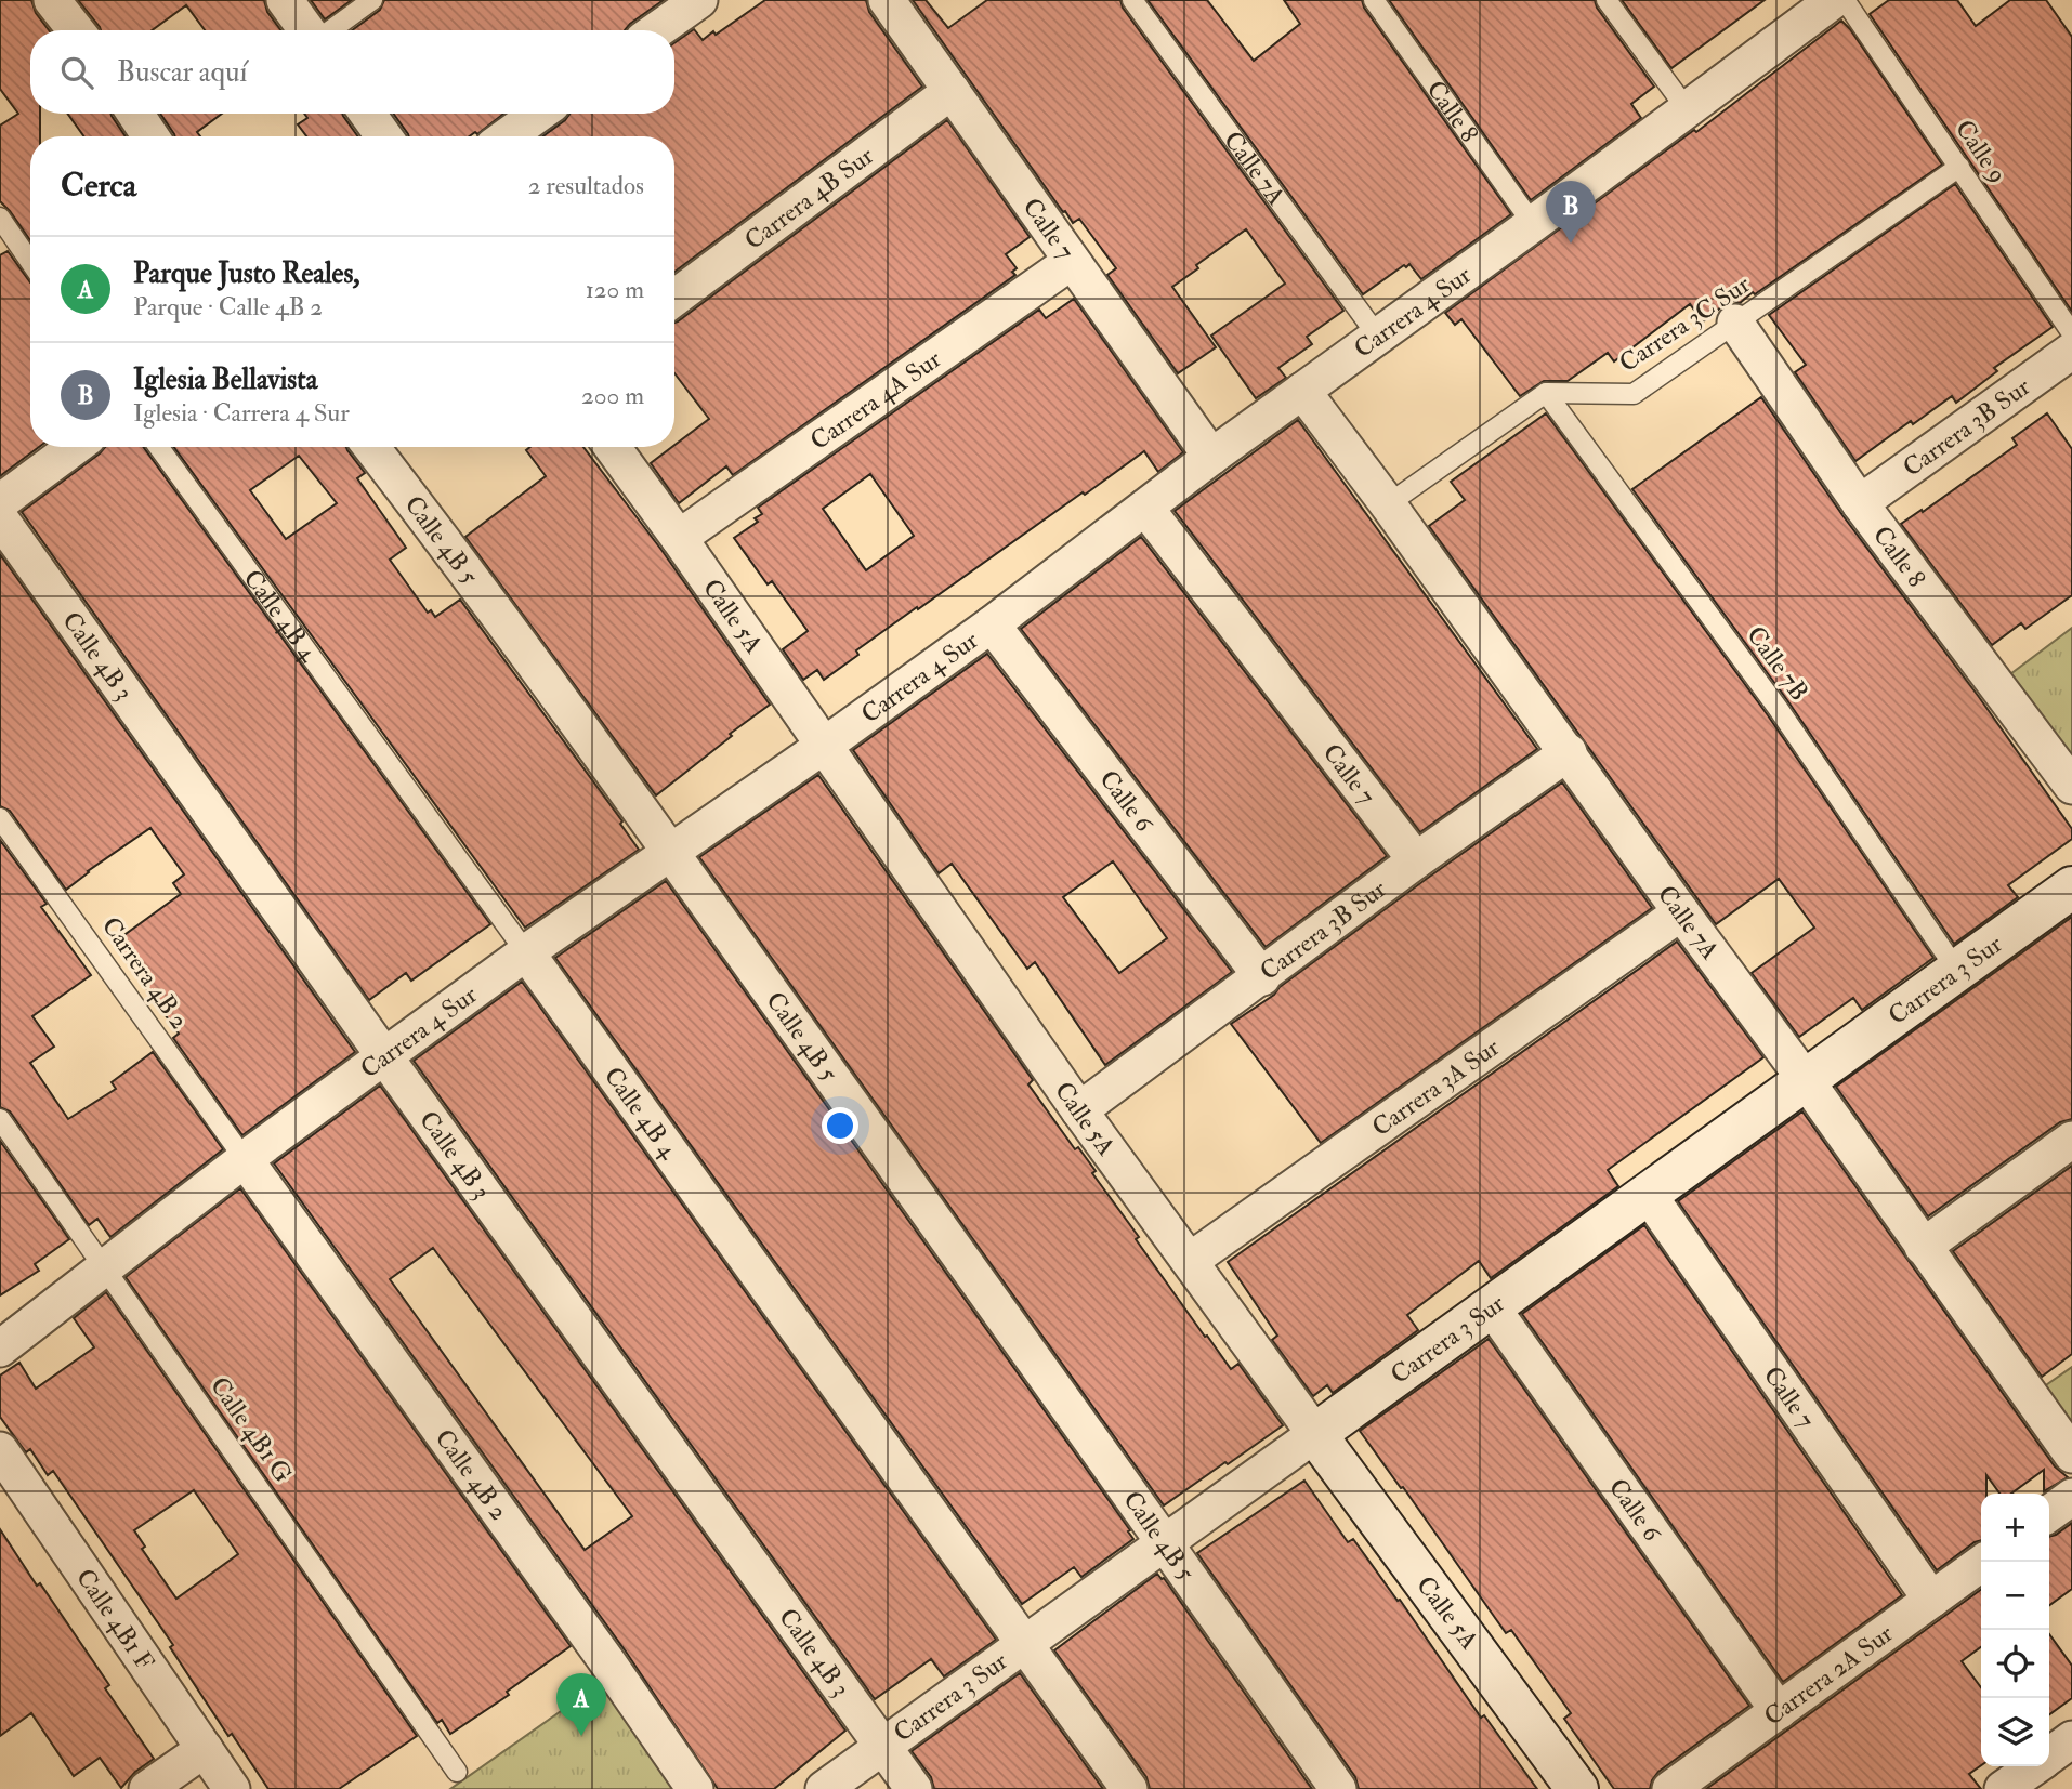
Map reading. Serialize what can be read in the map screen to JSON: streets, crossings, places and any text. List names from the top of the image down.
{
  "streets": {
    "street": [
      "Calle 8",
      "Calle 7A",
      "Carrera 4B Sur",
      "Calle 7",
      "Carrera 4 Sur",
      "Carrera 4A Sur",
      "Carrera 3B Sur",
      "Calle 4B 5",
      "Calle 5A",
      "Calle 4B 4",
      "Calle 4B 3",
      "Calle 6",
      "Carrera 3 Sur",
      "Carrera 3A Sur",
      "Calle 4B 2",
      "Calle 4B1 F",
      "Carrera 2A Sur"
    ],
    "lane": [
      "Calle 9",
      "Carrera 3C Sur",
      "Calle 7B",
      "Carrera 4B 2",
      "Calle 4B1 G"
    ]
  },
  "crossings": [
    ["Calle 8", "Carrera 4 Sur"],
    ["Calle 8", "Carrera 3C Sur"],
    ["Calle 8", "Carrera 3B Sur"],
    ["Calle 9", "Carrera 3C Sur"],
    ["Calle 7A", "Carrera 4 Sur"],
    ["Calle 7A", "Carrera 3B Sur"],
    ["Calle 7A", "Carrera 3 Sur"],
    ["Calle 7A", "Carrera 3A Sur"],
    ["Carrera 4B Sur", "Calle 7"],
    ["Calle 7", "Carrera 4 Sur"],
    ["Calle 7", "Carrera 4A Sur"],
    ["Calle 7", "Carrera 3B Sur"],
    ["Calle 7", "Carrera 3 Sur"],
    ["Calle 7", "Carrera 2A Sur"],
    ["Carrera 4 Sur", "Calle 4B 5"],
    ["Carrera 4 Sur", "Calle 5A"],
    ["Carrera 4 Sur", "Calle 4B 4"],
    ["Carrera 4 Sur", "Calle 4B 3"],
    ["Carrera 4 Sur", "Calle 6"],
    ["Carrera 4 Sur", "Carrera 4B 2"],
    ["Carrera 4 Sur", "Calle 4B1 G"],
    ["Carrera 4 Sur", "Calle 4B 2"],
    ["Carrera 3C Sur", "Calle 7B"],
    ["Carrera 4A Sur", "Calle 5A"],
    ["Carrera 3B Sur", "Calle 5A"],
    ["Carrera 3B Sur", "Calle 6"],
    ["Calle 4B 5", "Carrera 3 Sur"],
    ["Calle 5A", "Carrera 3 Sur"],
    ["Calle 5A", "Carrera 3A Sur"],
    ["Calle 4B 4", "Carrera 3 Sur"],
    ["Calle 4B 3", "Carrera 3 Sur"],
    ["Calle 7B", "Carrera 3 Sur"],
    ["Calle 6", "Carrera 3 Sur"],
    ["Calle 6", "Carrera 2A Sur"],
    ["Carrera 4B 2", "Calle 4B 2"]
  ],
  "page": {
    "search": "Buscar aquí",
    "heading": ["Cerca", "2 resultados"],
    "pins": ["B", "A"],
    "list": [
      {
        "mark": "A",
        "name": "Parque Justo Reales,",
        "note": "Parque · Calle 4B 2",
        "value": "120 m"
      },
      {
        "mark": "B",
        "name": "Iglesia Bellavista",
        "note": "Iglesia · Carrera 4 Sur",
        "value": "200 m"
      }
    ],
    "map_buttons": ["+", "−"]
  }
}
